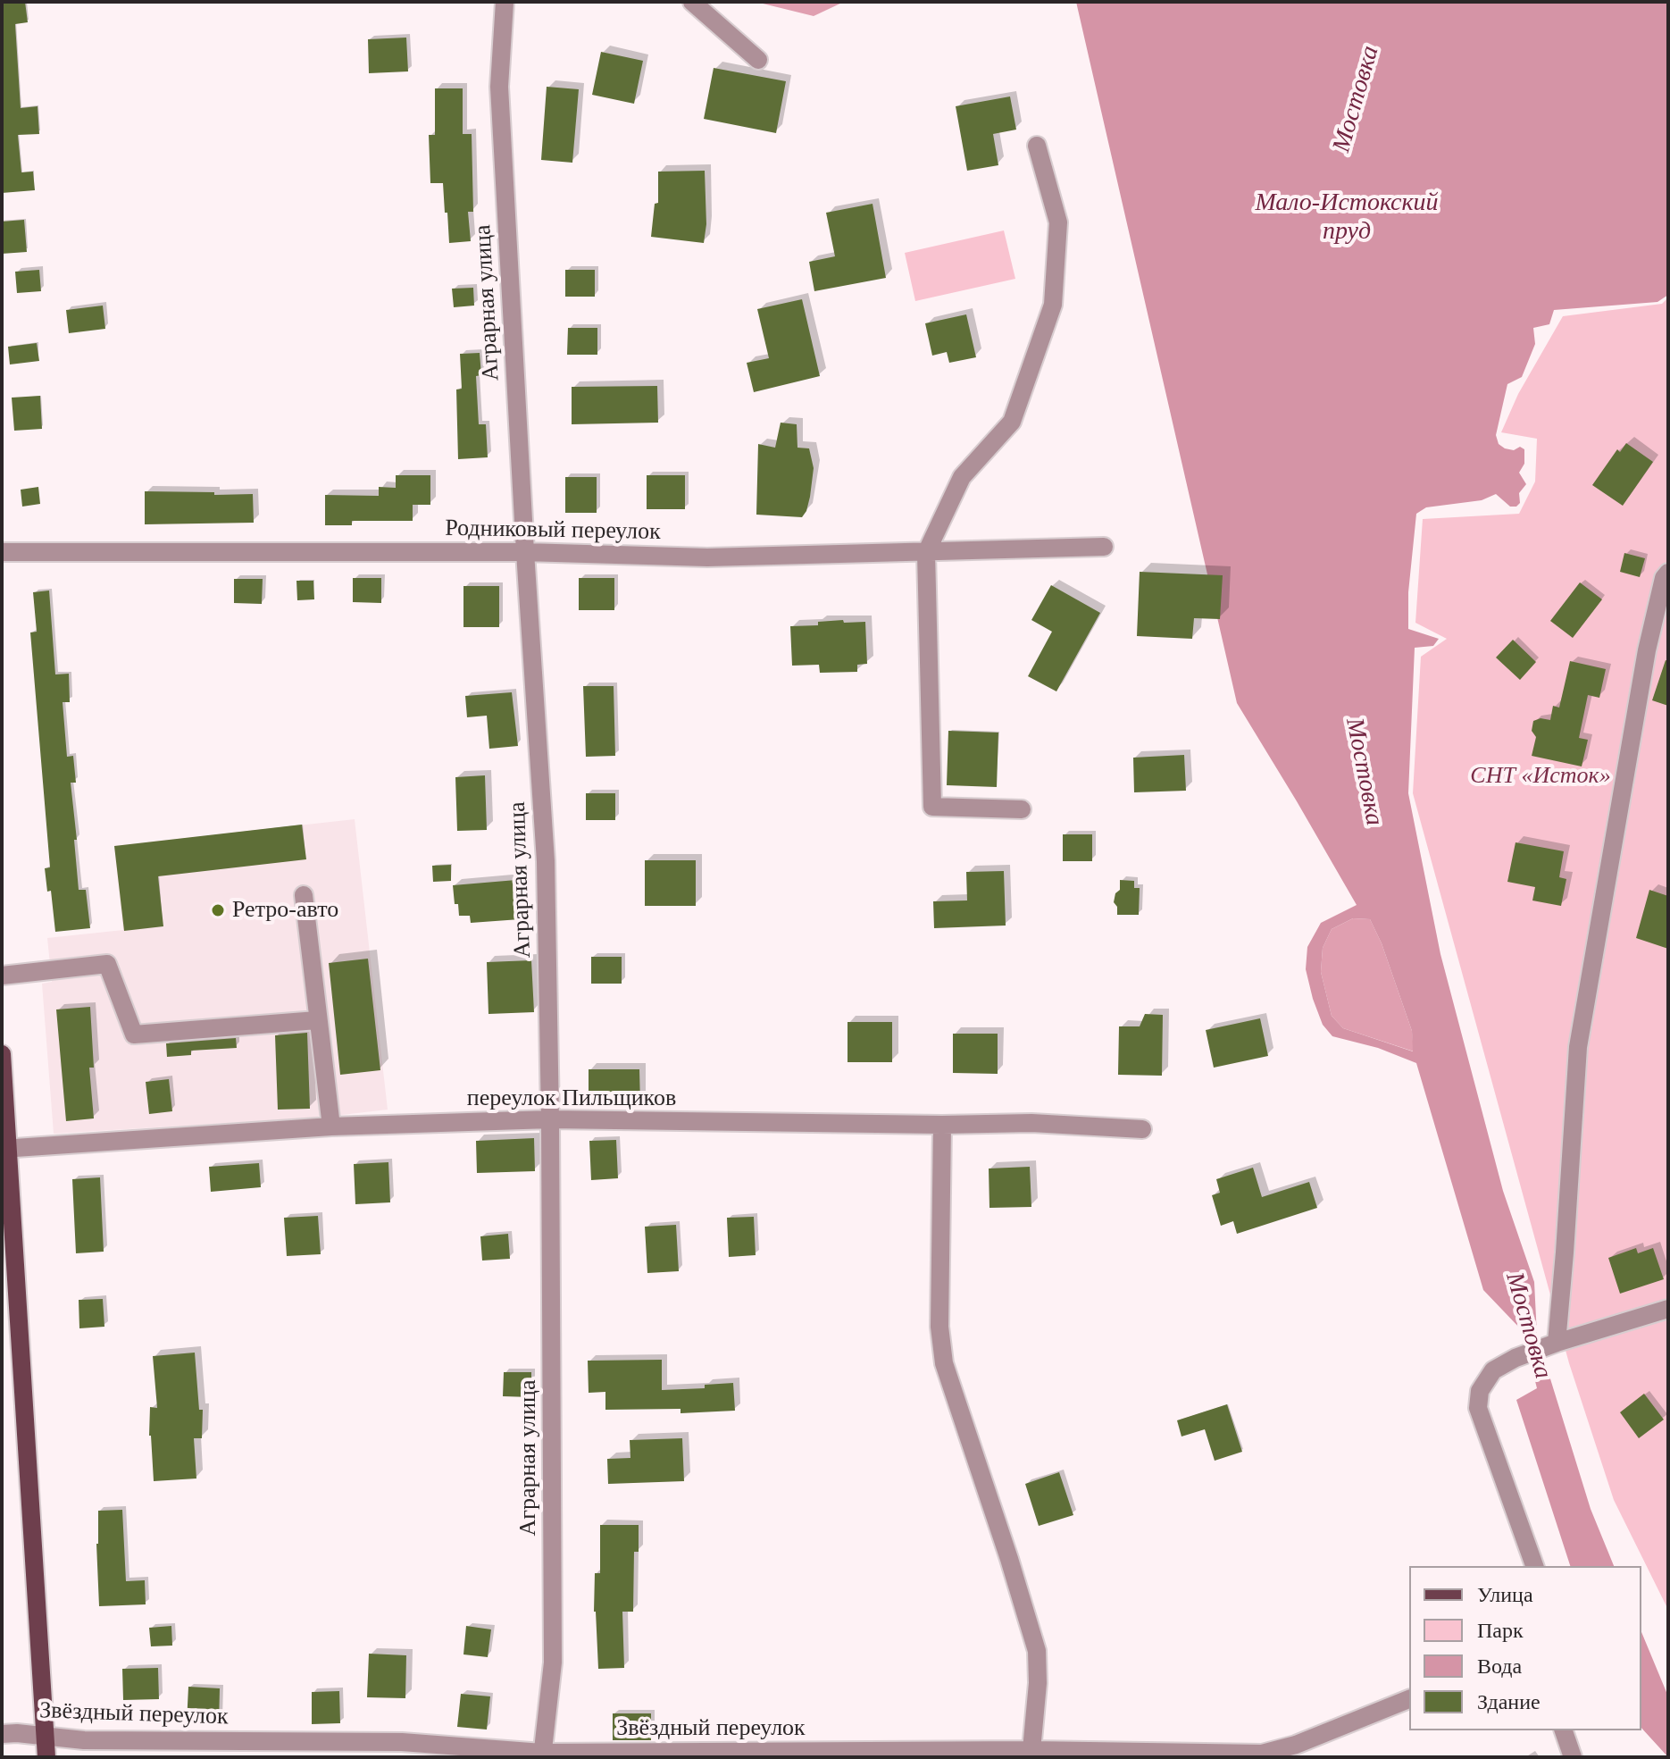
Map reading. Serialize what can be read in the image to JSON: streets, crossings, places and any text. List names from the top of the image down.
{
  "streets": {
    "street": [
      "Аграрная улица",
      "Родниковый переулок",
      "переулок Пильщиков",
      "Звёздный переулок"
    ]
  },
  "crossings": [
    ["Аграрная улица", "Родниковый переулок"],
    ["Аграрная улица", "переулок Пильщиков"],
    ["Аграрная улица", "Звёздный переулок"]
  ],
  "water": ["Мостовка", "Мало-Истокский пруд"],
  "parks": ["СНТ «Исток»"],
  "places": ["Ретро-авто"],
  "legend": [
    "Улица",
    "Парк",
    "Вода",
    "Здание"
  ]
}
